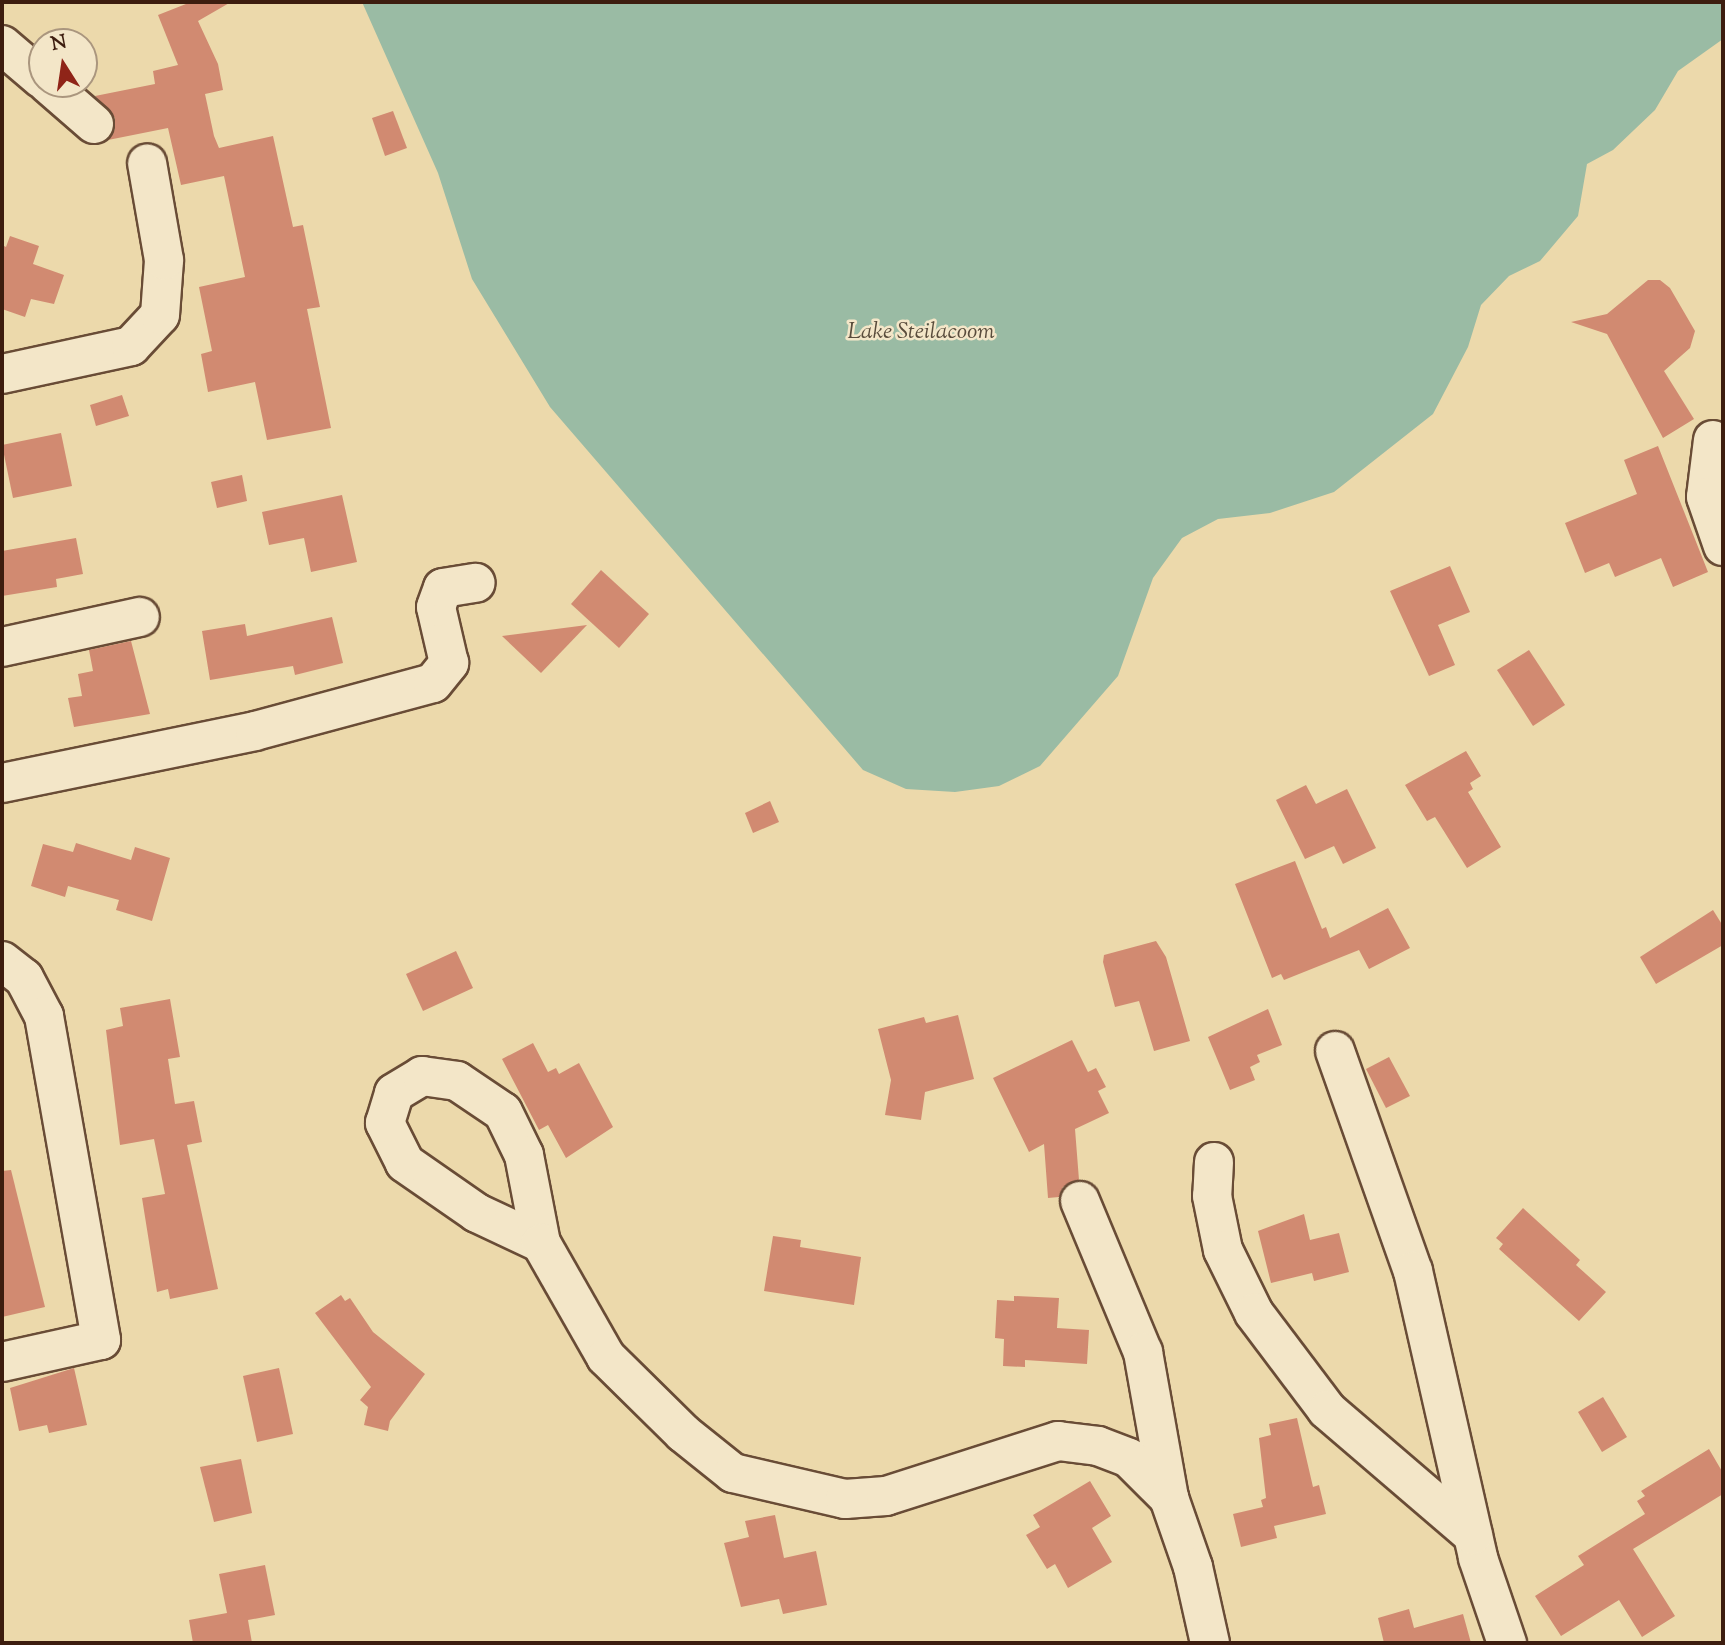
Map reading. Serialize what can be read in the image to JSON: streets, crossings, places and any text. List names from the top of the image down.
{
  "water": ["Lake Steilacoom"],
  "north": "top"
}
